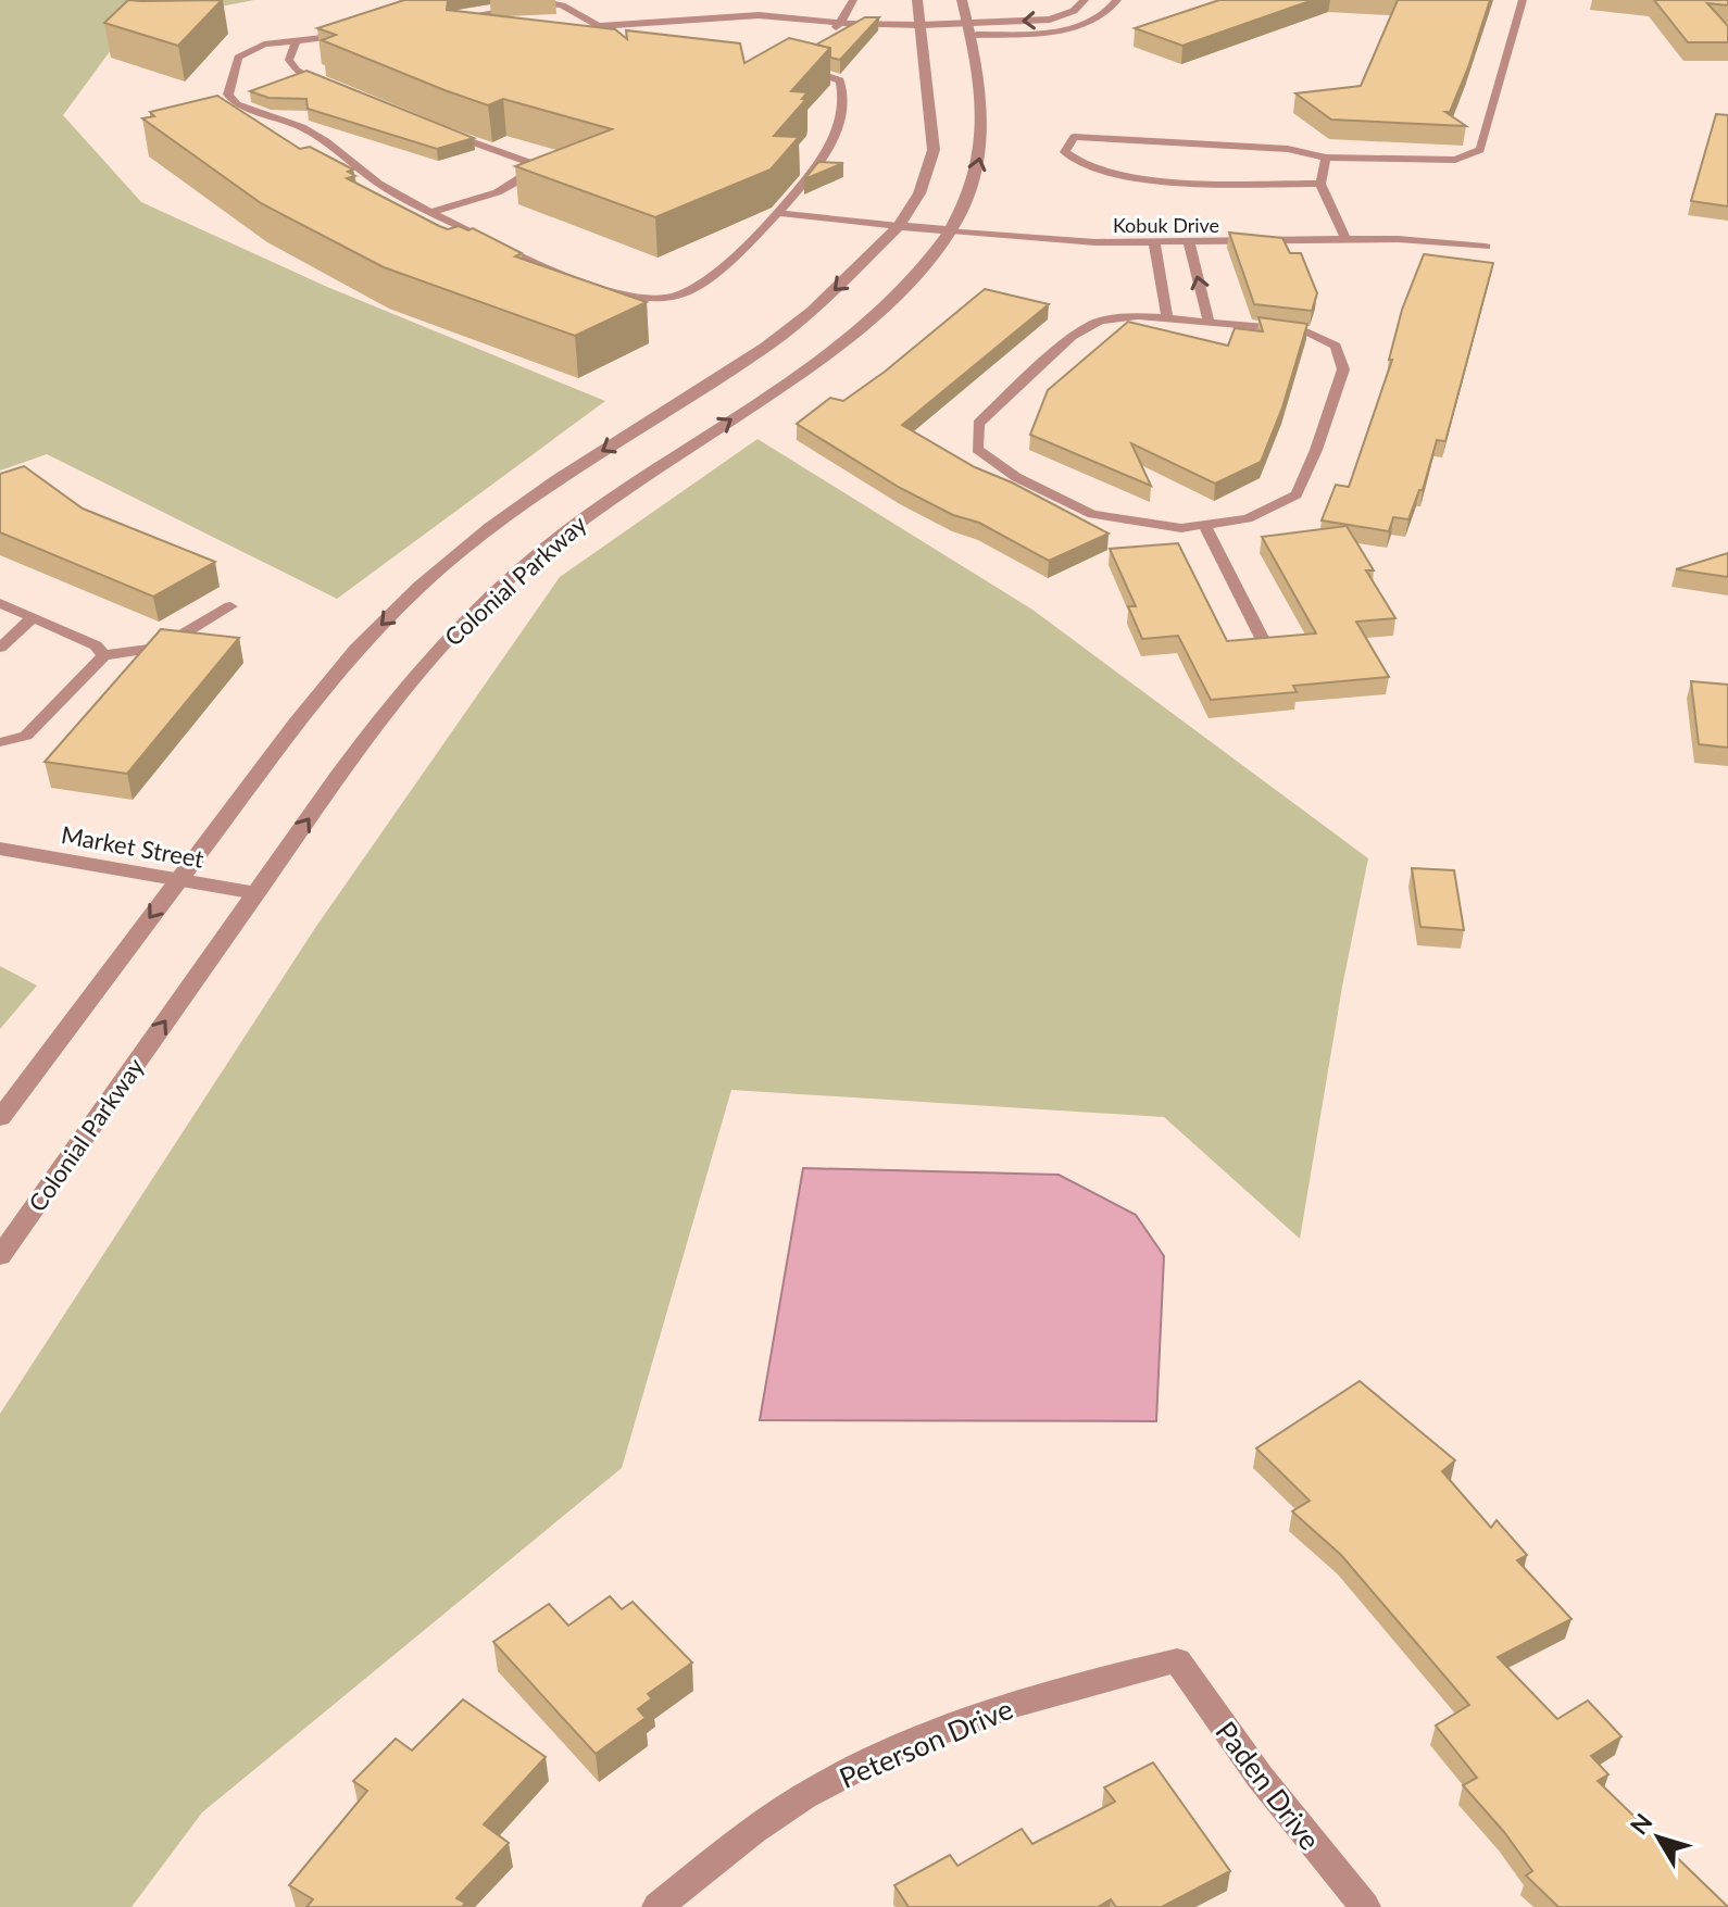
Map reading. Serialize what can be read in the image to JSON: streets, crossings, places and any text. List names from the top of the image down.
{
  "streets": {
    "street": [
      "Colonial Parkway",
      "Market Street",
      "Peterson Drive",
      "Paden Drive"
    ],
    "lane": ["Kobuk Drive"]
  },
  "crossings": [
    ["Kobuk Drive", "Colonial Parkway"],
    ["Colonial Parkway", "Market Street"],
    ["Peterson Drive", "Paden Drive"]
  ],
  "north": "top left"
}
